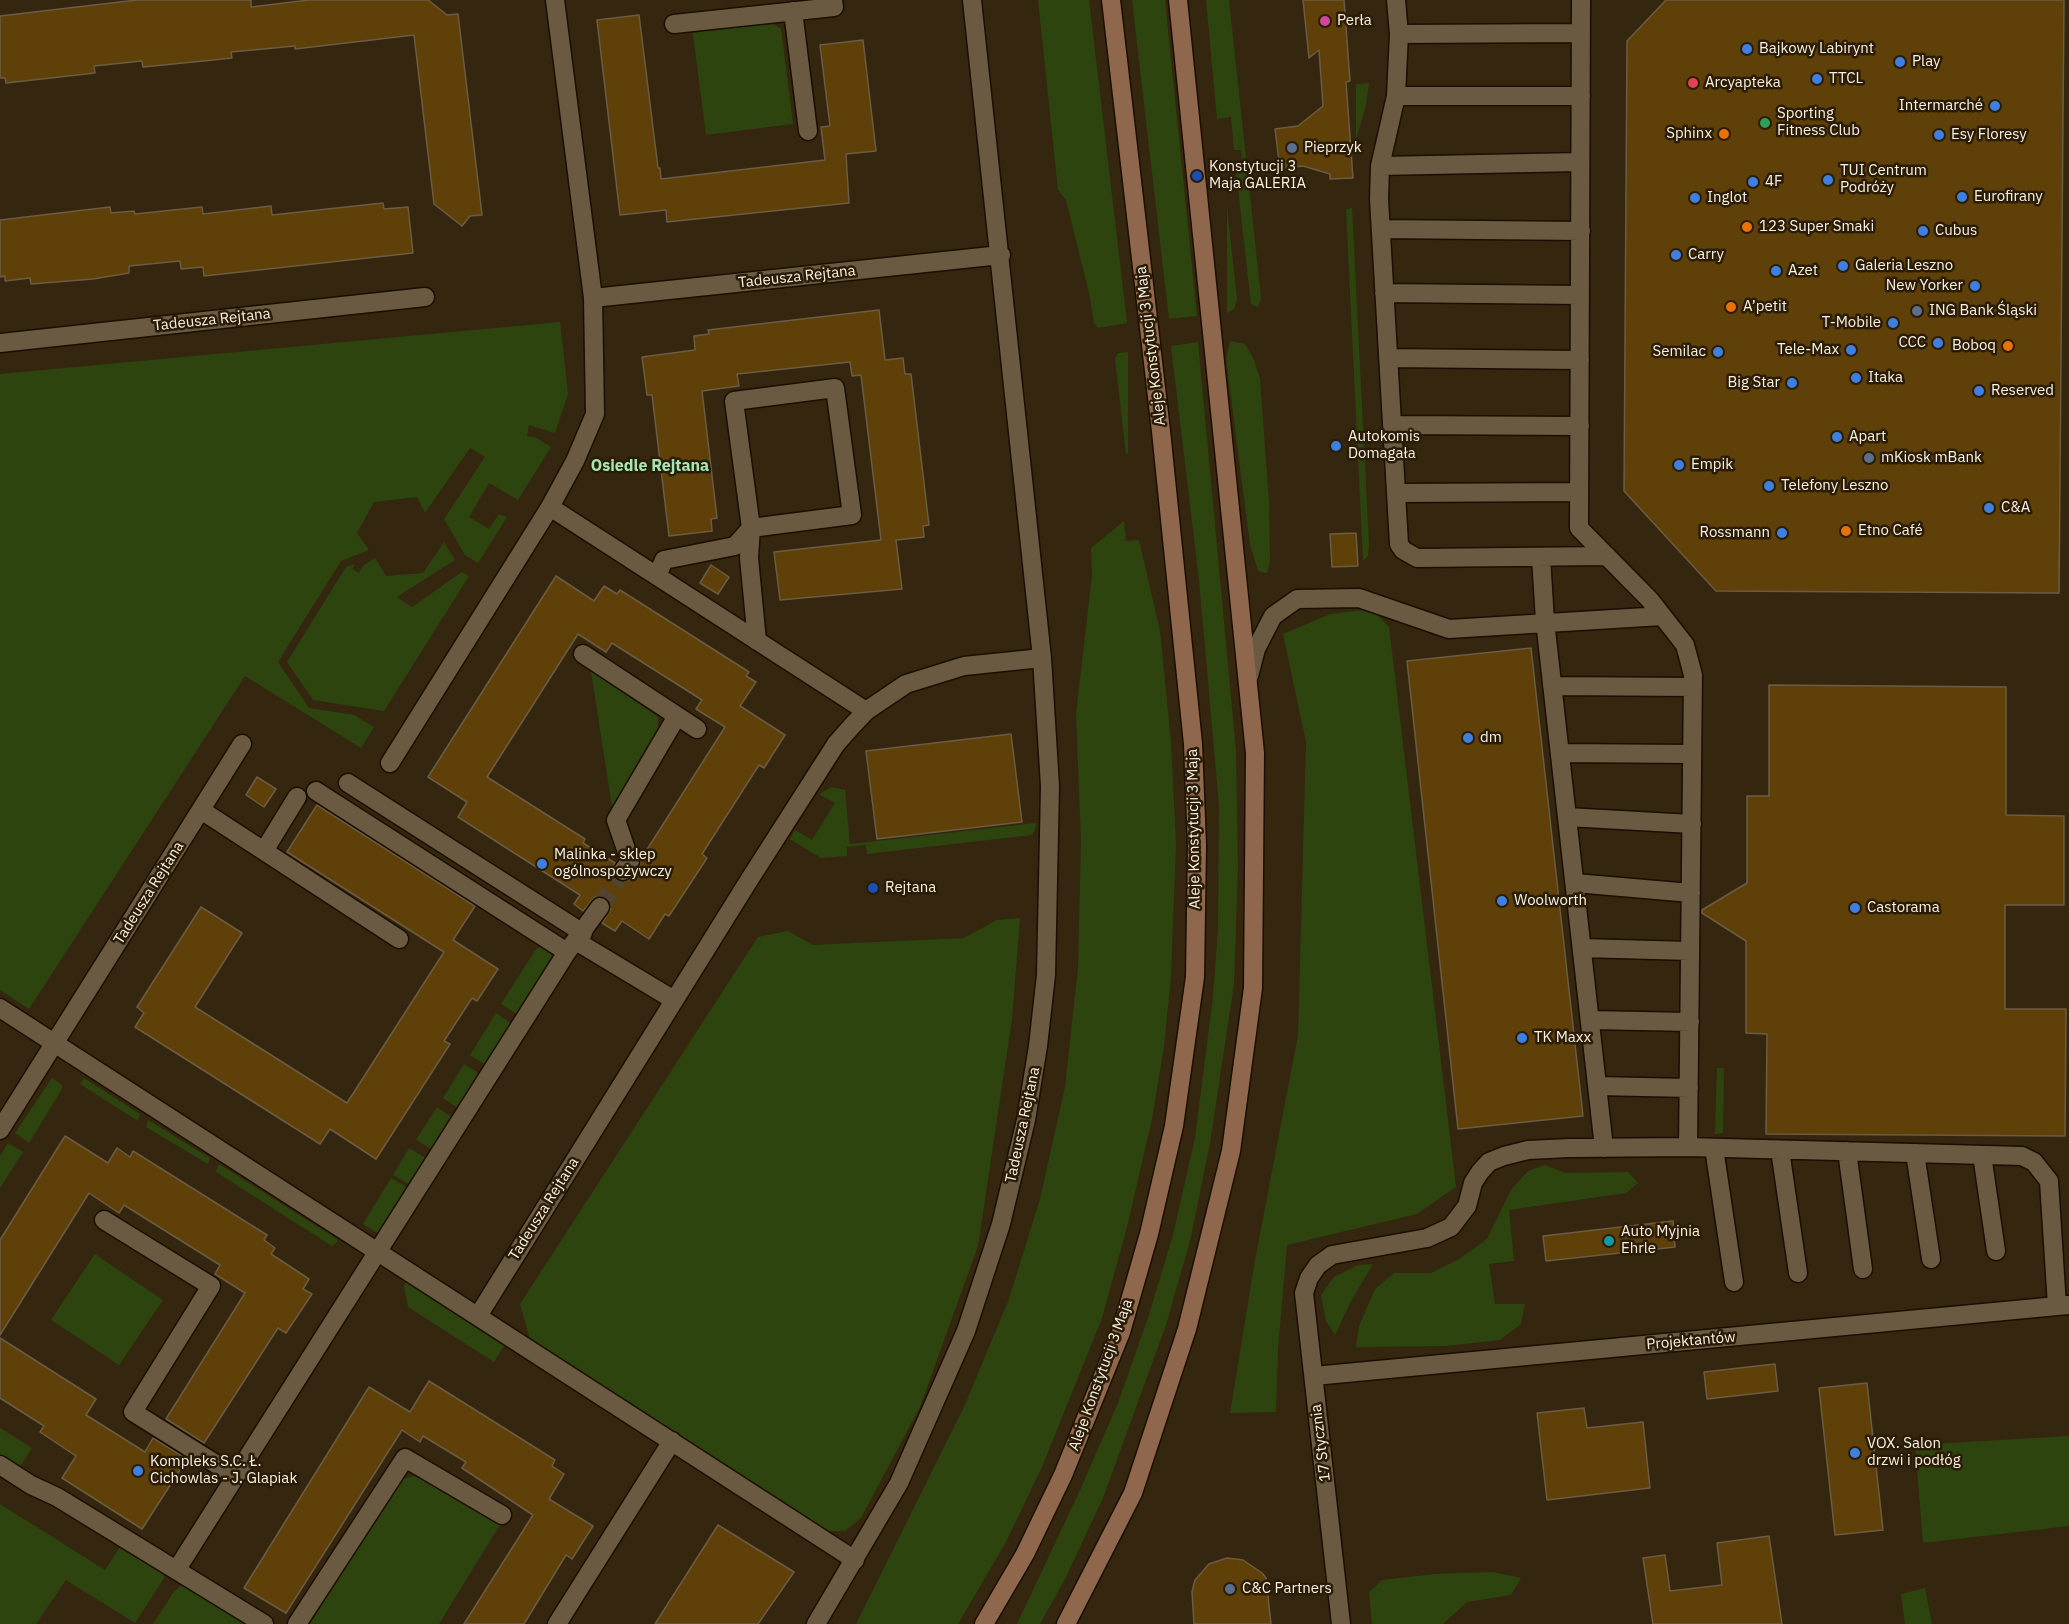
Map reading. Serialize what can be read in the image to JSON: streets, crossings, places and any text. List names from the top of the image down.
{
  "streets": {
    "main road": ["Aleje Konstytucji 3 Maja"],
    "street": ["Tadeusza Rejtana", "Projektantów", "17 Stycznia"]
  },
  "crossings": [
    ["Projektantów", "17 Stycznia"]
  ],
  "districts": ["Osiedle Rejtana"],
  "places": [
    "Perła",
    "Bajkowy Labirynt",
    "Play",
    "TTCL",
    "Arcyapteka",
    "Intermarché",
    "Sporting Fitness Club",
    "Sphinx",
    "Esy Floresy",
    "Pieprzyk",
    "Konstytucji 3 Maja GALERIA",
    "TUI Centrum Podróży",
    "4F",
    "Eurofirany",
    "Inglot",
    "123 Super Smaki",
    "Cubus",
    "Carry",
    "Galeria Leszno",
    "Azet",
    "New Yorker",
    "A’petit",
    "ING Bank Śląski",
    "T-Mobile",
    "CCC",
    "Boboq",
    "Tele-Max",
    "Semilac",
    "Itaka",
    "Big Star",
    "Reserved",
    "Apart",
    "Autokomis Domagała",
    "mKiosk mBank",
    "Empik",
    "Telefony Leszno",
    "C&A",
    "Etno Café",
    "Rossmann",
    "dm",
    "Malinka - sklep ogólnospożywczy",
    "Rejtana",
    "Woolworth",
    "Castorama",
    "TK Maxx",
    "Auto Myjnia Ehrle",
    "VOX. Salon drzwi i podłóg",
    "Kompleks S.C. Ł. Cichowlas - J. Glapiak",
    "C&C Partners"
  ]
}
